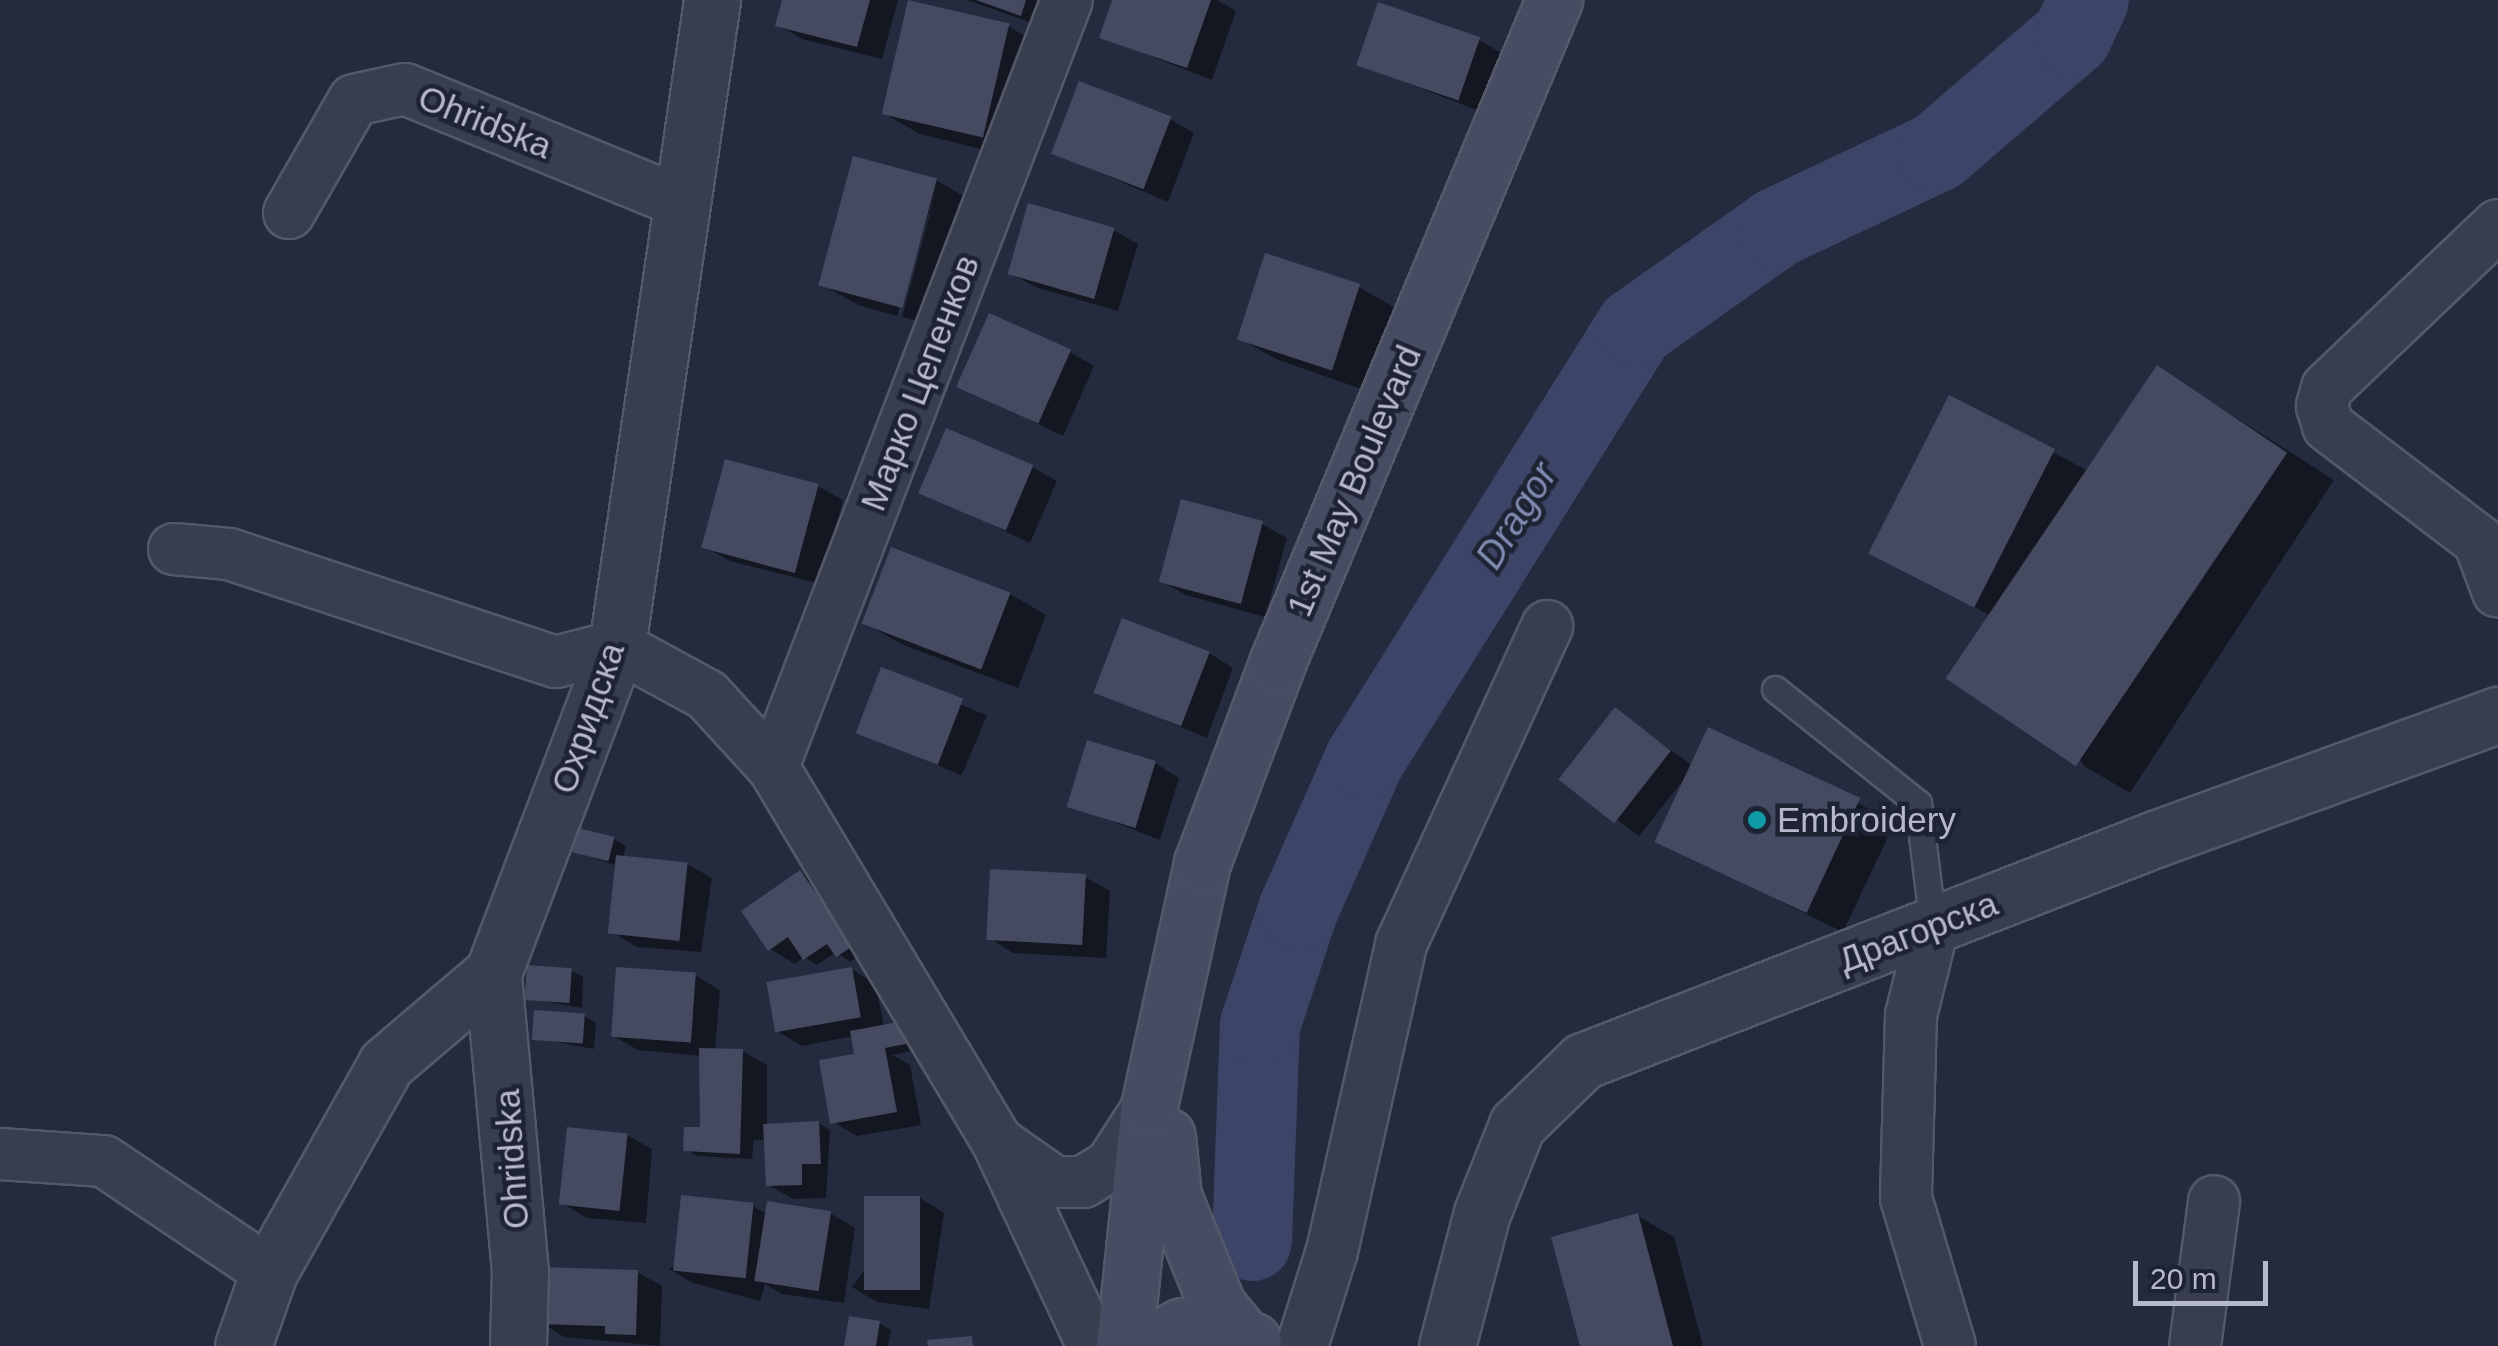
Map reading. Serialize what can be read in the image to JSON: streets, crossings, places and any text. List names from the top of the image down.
{
  "streets": {
    "main road": ["1st May Boulevard"],
    "street": [
      "Ohridska",
      "Марко Цепенков",
      "Охридска",
      "Драгорска"
    ]
  },
  "crossings": [
    ["Ohridska", "Охридска"]
  ],
  "water": ["Dragor"],
  "places": ["Embroidery"],
  "scale_bar": "20 m"
}
